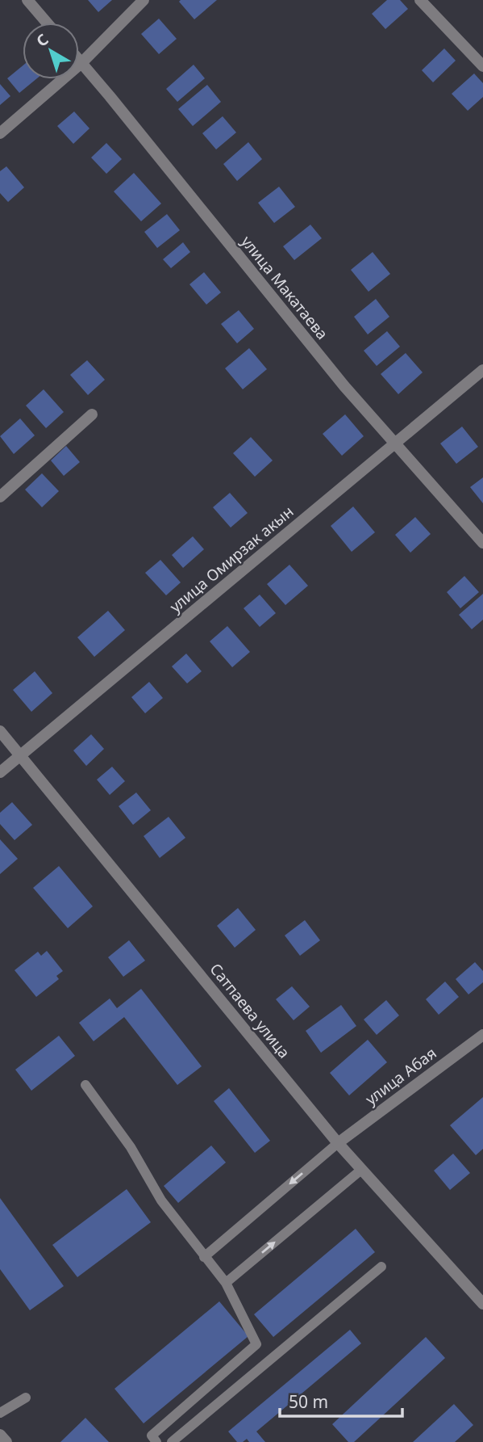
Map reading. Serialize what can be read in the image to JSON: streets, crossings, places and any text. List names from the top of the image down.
{
  "streets": {
    "street": [
      "улица Макатаева",
      "улица Омирзак акын",
      "Сатпаева улица",
      "улица Абая"
    ]
  },
  "crossings": [
    ["улица Макатаева", "улица Омирзак акын"],
    ["улица Омирзак акын", "Сатпаева улица"],
    ["Сатпаева улица", "улица Абая"]
  ],
  "scale_bar": "50 m",
  "north": "top left"
}
